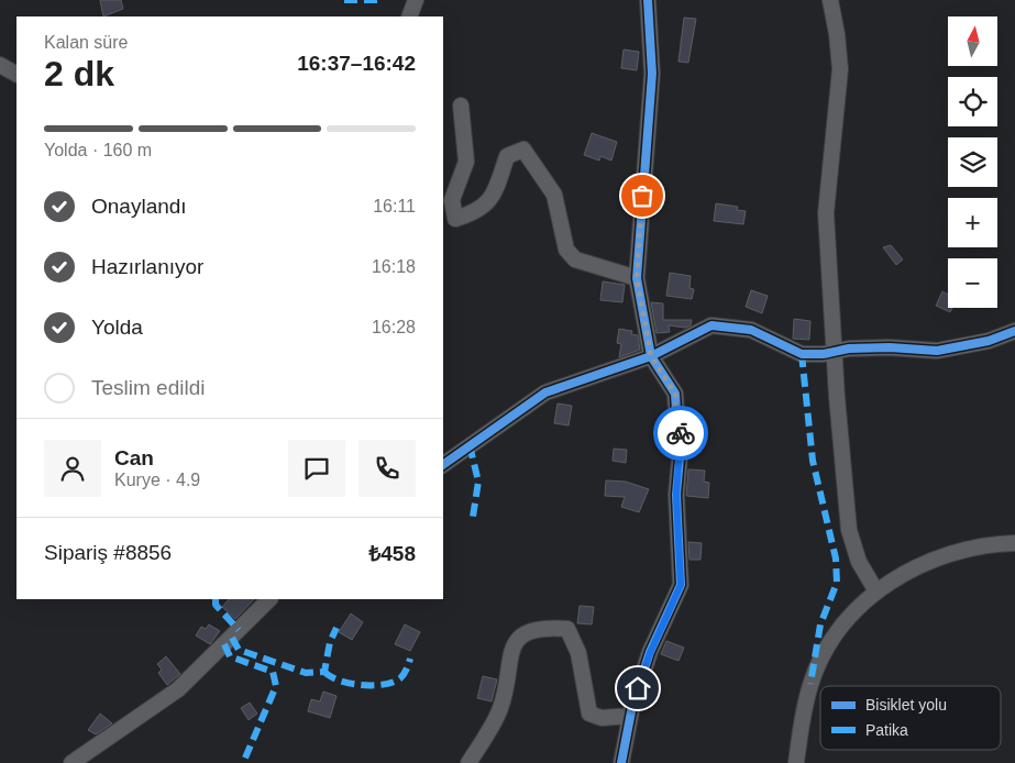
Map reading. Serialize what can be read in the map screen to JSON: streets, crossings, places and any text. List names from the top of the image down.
{
  "legend": ["Bisiklet yolu", "Patika"],
  "north": "top",
  "page": {
    "map_buttons": ["+", "−"],
    "heading": ["2 dk", "Kalan süre", "16:37–16:42"],
    "panel": [
      "Can",
      "Kurye · 4.9",
      "Sipariş #8856",
      "₺458"
    ],
    "bar": "Yolda · 160 m",
    "list": [
      ["Onaylandı", "16:11"],
      ["Hazırlanıyor", "16:18"],
      ["Yolda", "16:28"],
      "Teslim edildi"
    ]
  }
}
